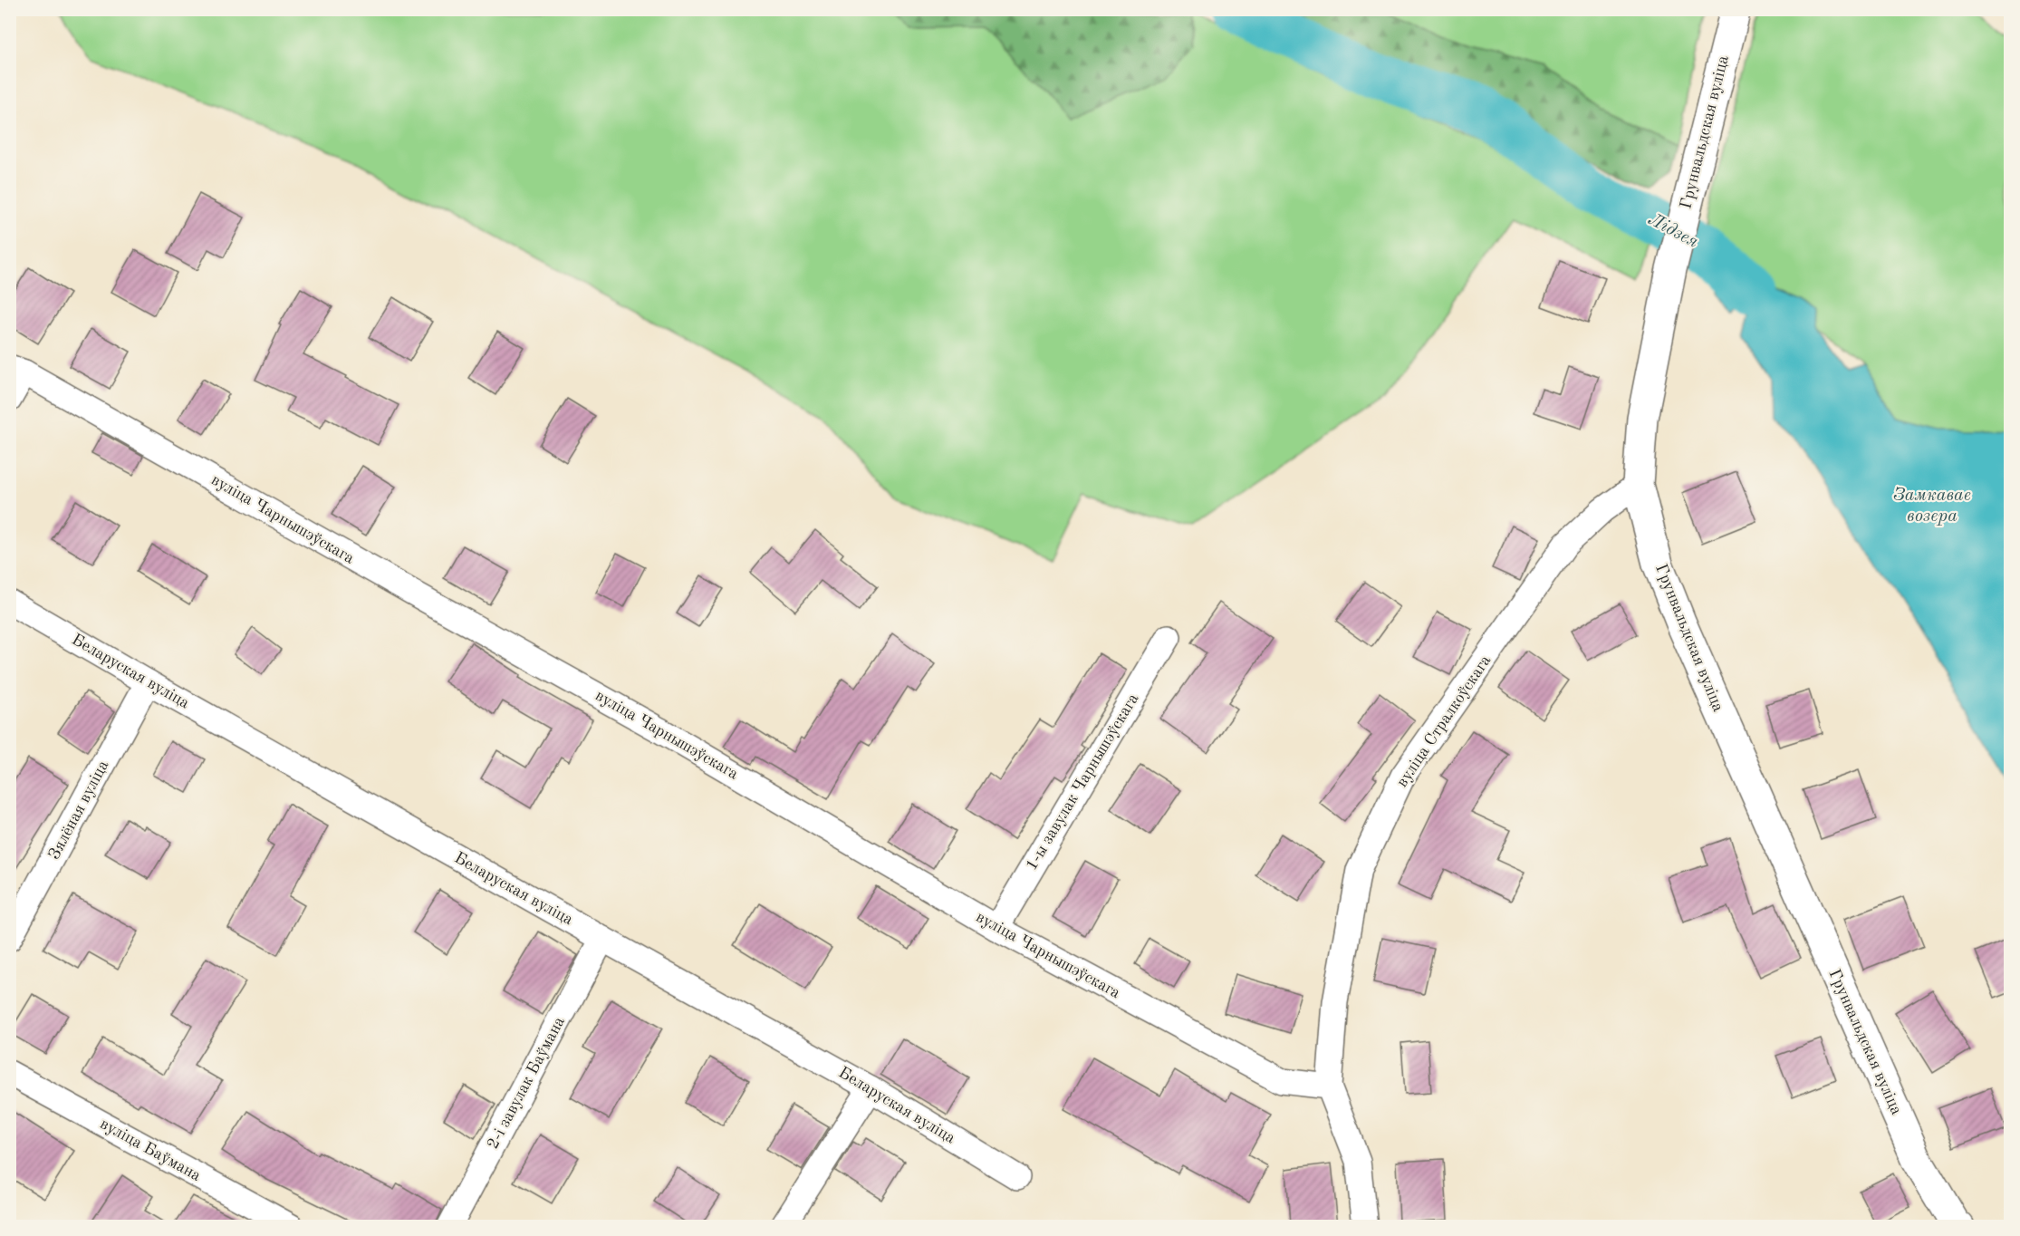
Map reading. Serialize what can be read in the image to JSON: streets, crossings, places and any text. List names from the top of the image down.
{
  "streets": {
    "main road": ["Грунвальдская вуліца"],
    "street": [
      "вуліца Чарнышэўскага",
      "Беларуская вуліца",
      "вуліца Стралкоўскага",
      "1-ы завулак Чарнышэўскага",
      "Зялёная вуліца",
      "2-і завулак Баўмана",
      "вуліца Баўмана"
    ]
  },
  "crossings": [
    ["Грунвальдская вуліца", "вуліца Стралкоўскага"],
    ["вуліца Чарнышэўскага", "вуліца Стралкоўскага"],
    ["вуліца Чарнышэўскага", "1-ы завулак Чарнышэўскага"],
    ["Беларуская вуліца", "Зялёная вуліца"],
    ["Беларуская вуліца", "2-і завулак Баўмана"]
  ],
  "water": ["Лідзея", "Замкавае возера"]
}
